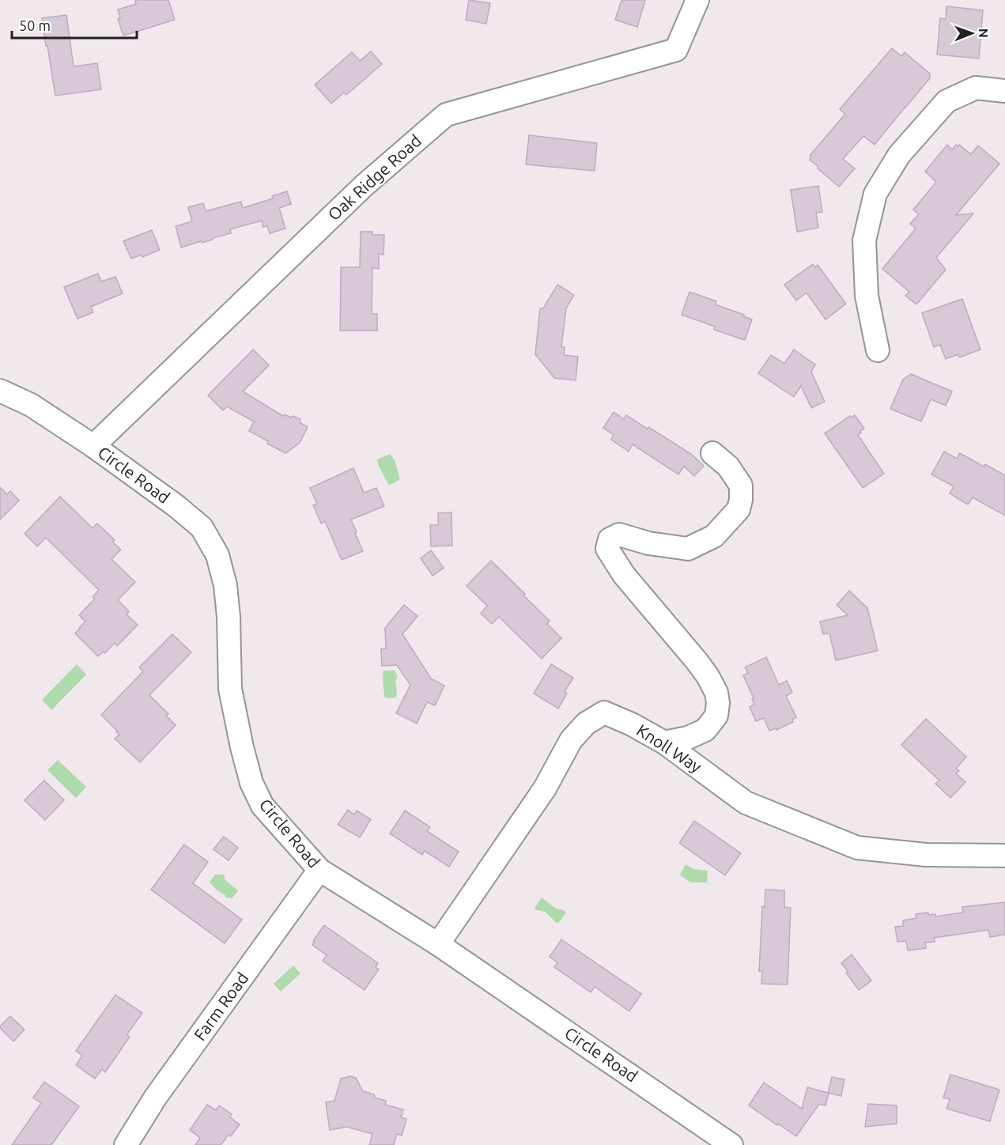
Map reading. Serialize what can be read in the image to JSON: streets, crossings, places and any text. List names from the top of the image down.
{
  "streets": {
    "street": [
      "Oak Ridge Road",
      "Circle Road",
      "Knoll Way",
      "Farm Road"
    ]
  },
  "crossings": [
    ["Oak Ridge Road", "Circle Road"],
    ["Circle Road", "Knoll Way"],
    ["Circle Road", "Farm Road"]
  ],
  "scale_bar": "50 m",
  "north": "right"
}
